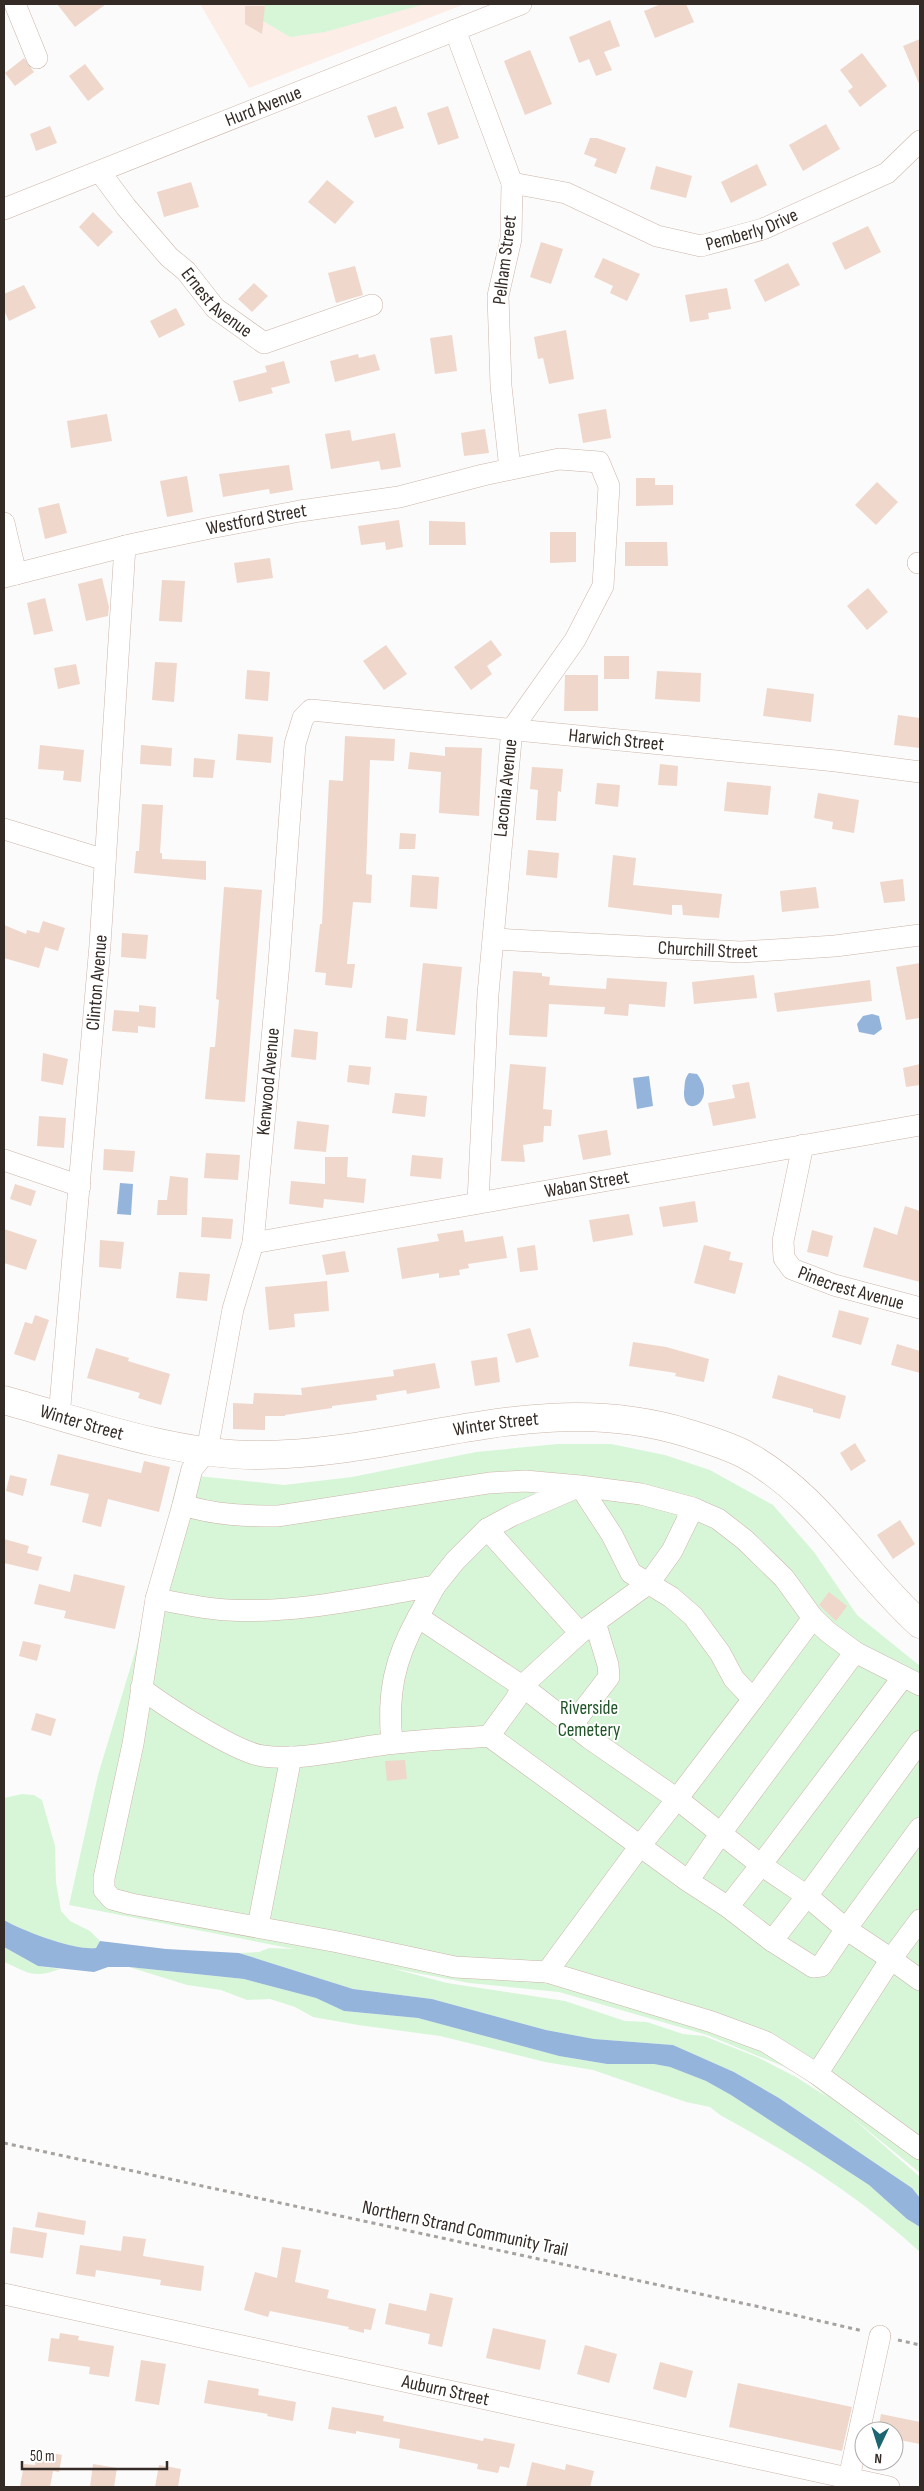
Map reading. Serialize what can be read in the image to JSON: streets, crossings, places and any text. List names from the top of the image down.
{
  "streets": {
    "main road": ["Winter Street"],
    "street": [
      "Hurd Avenue",
      "Pemberly Drive",
      "Pelham Street",
      "Ernest Avenue",
      "Westford Street",
      "Harwich Street",
      "Laconia Avenue",
      "Churchill Street",
      "Clinton Avenue",
      "Kenwood Avenue",
      "Waban Street",
      "Pinecrest Avenue",
      "Auburn Street"
    ],
    "path": ["Northern Strand Community Trail"]
  },
  "crossings": [
    ["Hurd Avenue", "Pelham Street"],
    ["Hurd Avenue", "Ernest Avenue"],
    ["Pemberly Drive", "Pelham Street"],
    ["Pelham Street", "Westford Street"],
    ["Pelham Street", "Laconia Avenue"],
    ["Westford Street", "Laconia Avenue"],
    ["Westford Street", "Clinton Avenue"],
    ["Harwich Street", "Laconia Avenue"],
    ["Harwich Street", "Kenwood Avenue"],
    ["Laconia Avenue", "Churchill Street"],
    ["Laconia Avenue", "Waban Street"],
    ["Clinton Avenue", "Winter Street"],
    ["Kenwood Avenue", "Waban Street"],
    ["Kenwood Avenue", "Winter Street"],
    ["Waban Street", "Pinecrest Avenue"]
  ],
  "parks": ["Riverside Cemetery"],
  "scale_bar": "50 m",
  "north": "bottom"
}
